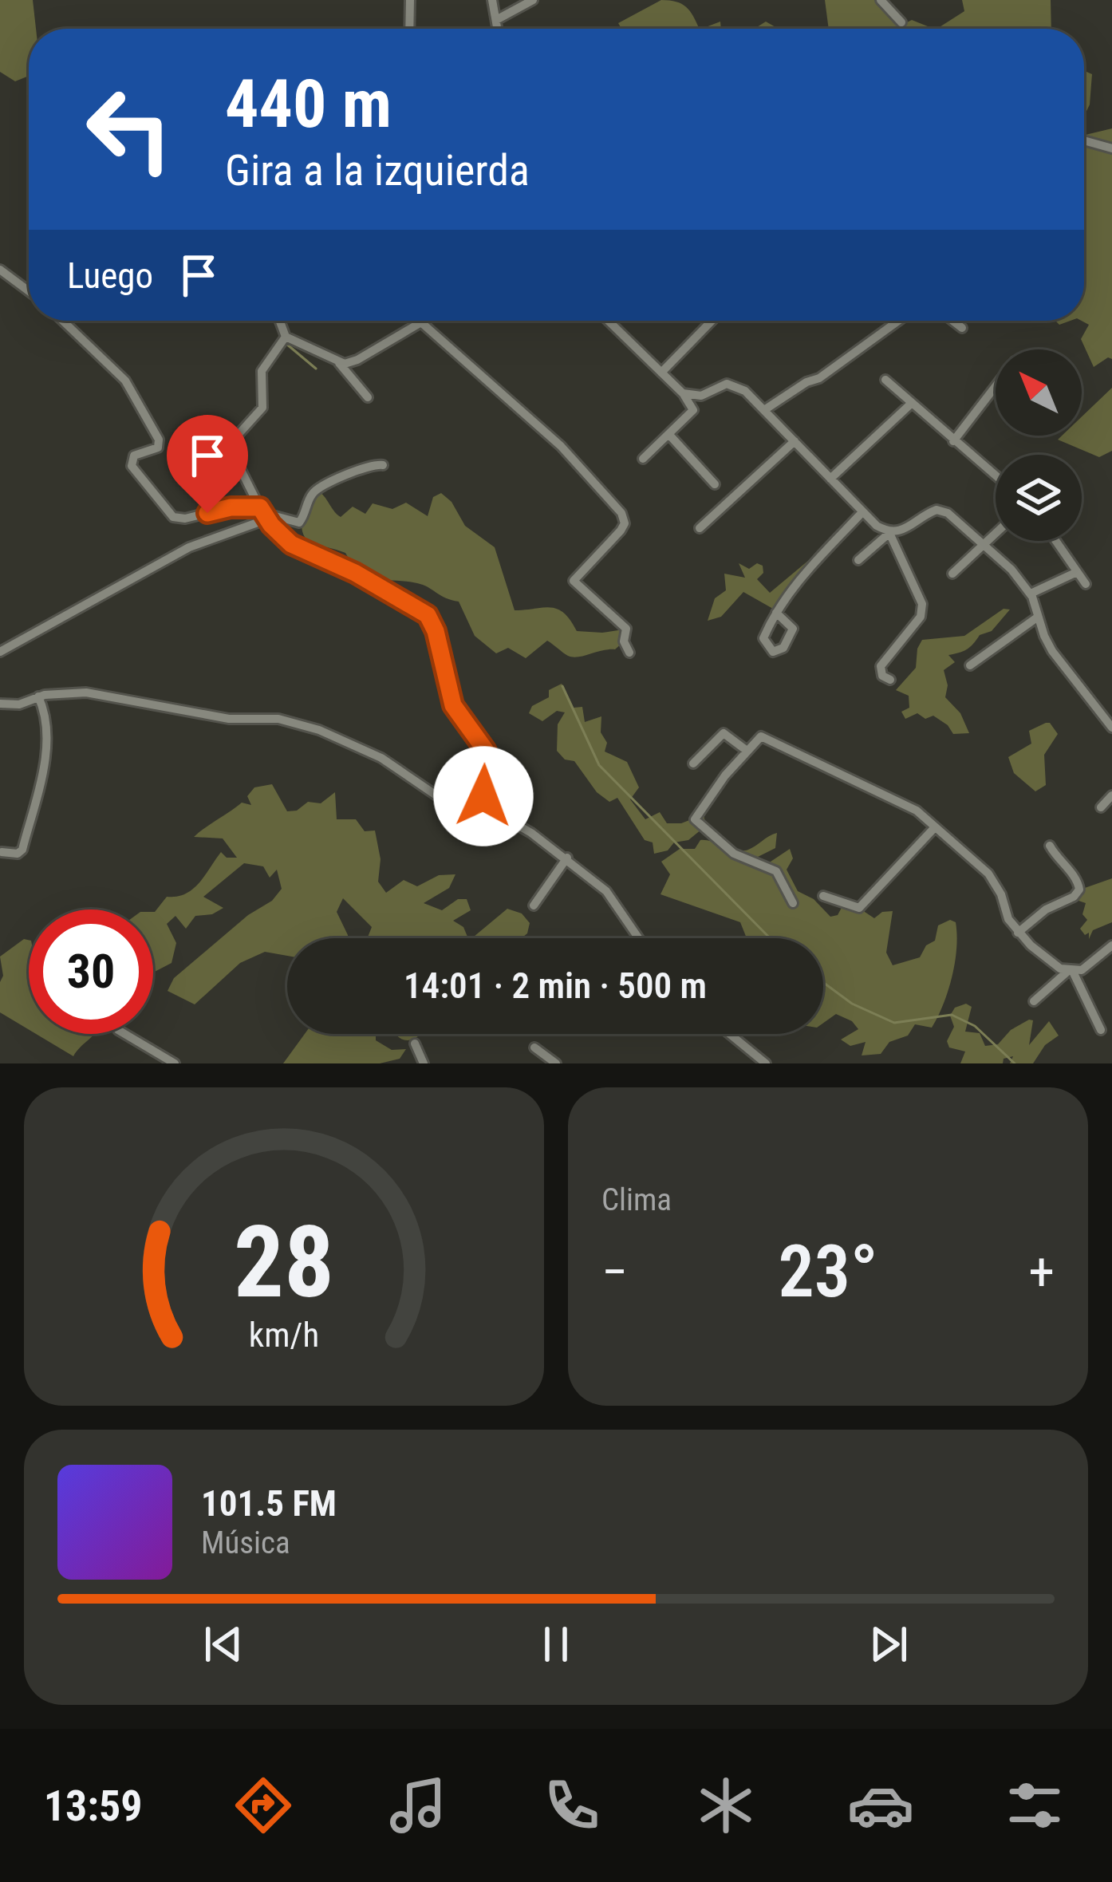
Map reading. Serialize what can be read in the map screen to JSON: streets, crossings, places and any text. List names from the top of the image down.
{
  "north": "top left",
  "page": {
    "turn": ["440 m", "Gira a la izquierda"],
    "then": "Luego",
    "limit": "30",
    "trip": "14:01 · 2 min · 500 m",
    "tile": "Clima",
    "heat": ["−", "23°", "+"],
    "song": ["101.5 FM", "Música"],
    "tabs": "13:59",
    "gauge": ["28", "km/h"]
  }
}
